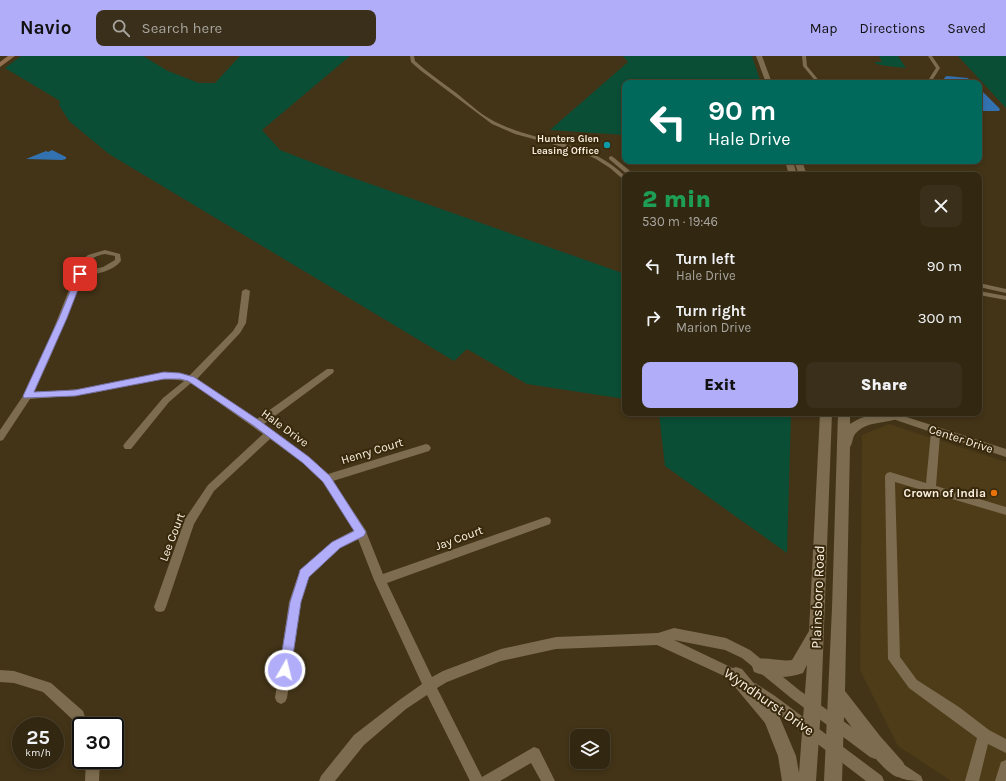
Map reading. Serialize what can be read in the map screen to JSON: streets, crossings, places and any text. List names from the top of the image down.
{
  "streets": {
    "street": [
      "Hale Drive",
      "Center Drive",
      "Henry Court",
      "Lee Court",
      "Jay Court",
      "Plainsboro Road",
      "Wyndhurst Drive"
    ]
  },
  "crossings": [
    ["Hale Drive", "Henry Court"],
    ["Hale Drive", "Lee Court"],
    ["Hale Drive", "Jay Court"],
    ["Hale Drive", "Wyndhurst Drive"],
    ["Plainsboro Road", "Wyndhurst Drive"]
  ],
  "places": ["Hunters Glen Leasing Office", "Crown of India"],
  "page": {
    "header": "Navio",
    "search": "Search here",
    "nav": ["Map", "Directions", "Saved"],
    "turn": ["90 m", "Hale Drive"],
    "heading": ["2 min", "530 m · 19:46"],
    "list": [
      {
        "name": "Turn left",
        "note": "Hale Drive",
        "value": "90 m"
      },
      {
        "name": "Turn right",
        "note": "Marion Drive",
        "value": "300 m"
      }
    ],
    "buttons": ["Exit", "Share"],
    "speed": "25 km/h",
    "limit": "30"
  }
}
